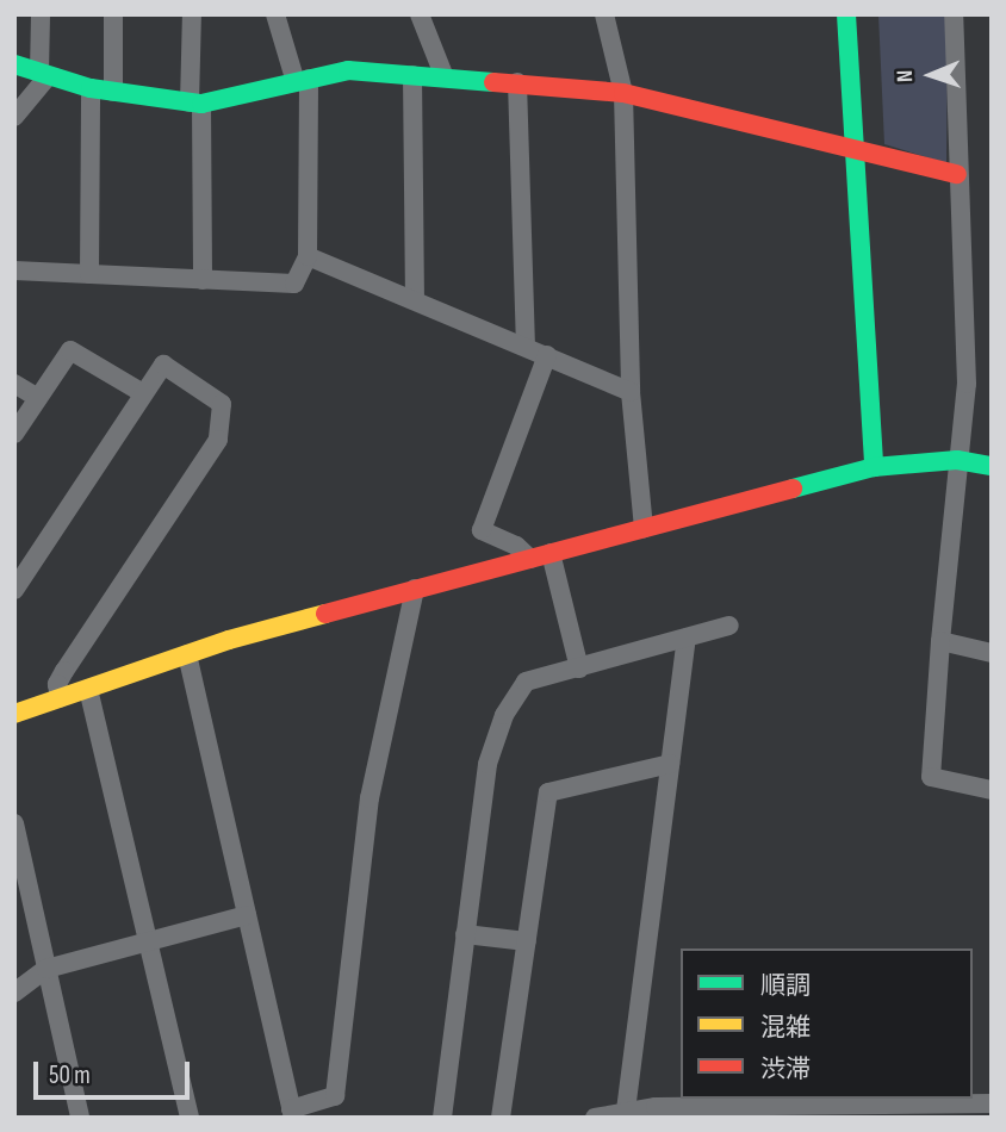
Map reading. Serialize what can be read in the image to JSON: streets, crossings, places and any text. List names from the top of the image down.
{
  "legend": ["順調", "混雑", "渋滞"],
  "scale_bar": "50 m",
  "north": "left"
}
